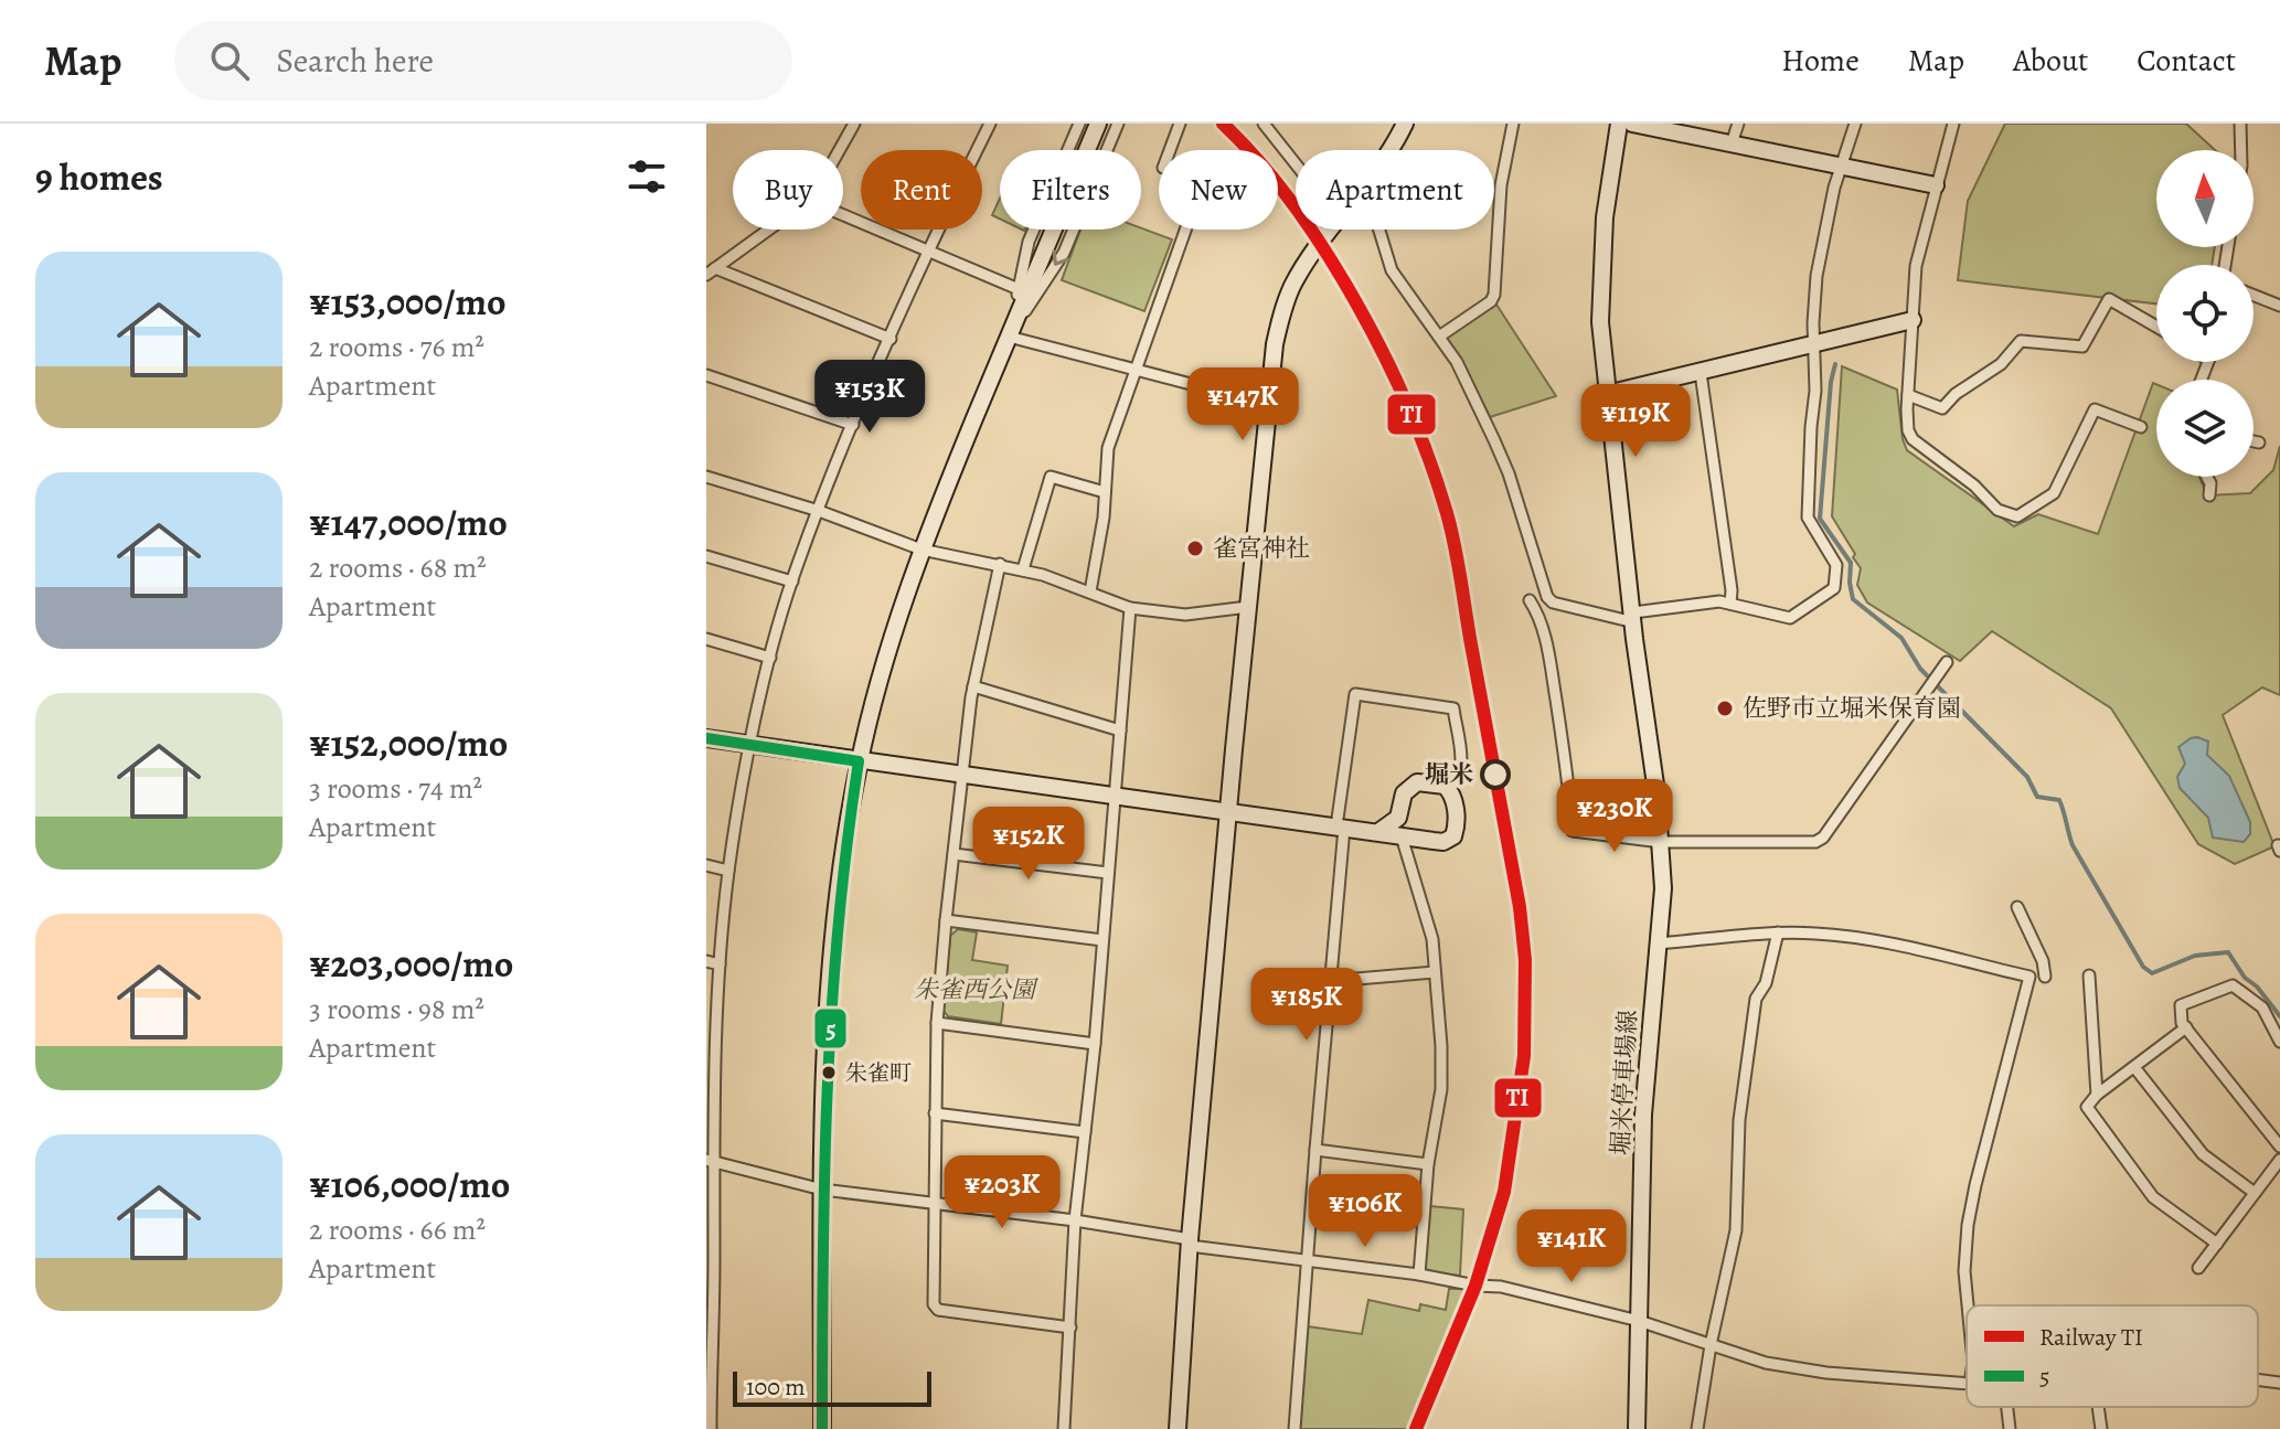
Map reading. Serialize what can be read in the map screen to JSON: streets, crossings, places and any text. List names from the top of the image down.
{
  "streets": {
    "street": ["堀米停車場線"]
  },
  "parks": ["朱雀西公園"],
  "places": [
    "雀宮神社",
    "佐野市立堀米保育園",
    "堀米",
    "朱雀町"
  ],
  "lines": ["rail line TI", "transit line 5"],
  "legend": ["Railway TI", "5"],
  "scale_bar": "100 m",
  "north": "top",
  "page": {
    "header": "Map",
    "search": "Search here",
    "nav": [
      "Home",
      "Map",
      "About",
      "Contact"
    ],
    "heading": "9 homes",
    "chip": [
      "Buy",
      "Rent",
      "Filters",
      "New",
      "Apartment"
    ],
    "list": [
      {
        "name": "¥153,000/mo",
        "note": "2 rooms · 76 m² · Apartment"
      },
      {
        "name": "¥147,000/mo",
        "note": "2 rooms · 68 m² · Apartment"
      },
      {
        "name": "¥152,000/mo",
        "note": "3 rooms · 74 m² · Apartment"
      },
      {
        "name": "¥203,000/mo",
        "note": "3 rooms · 98 m² · Apartment"
      },
      {
        "name": "¥106,000/mo",
        "note": "2 rooms · 66 m² · Apartment"
      }
    ],
    "price": [
      "¥153K",
      "¥147K",
      "¥119K",
      "¥230K",
      "¥152K",
      "¥185K",
      "¥203K",
      "¥106K",
      "¥141K"
    ],
    "scale": "100 m"
  }
}
